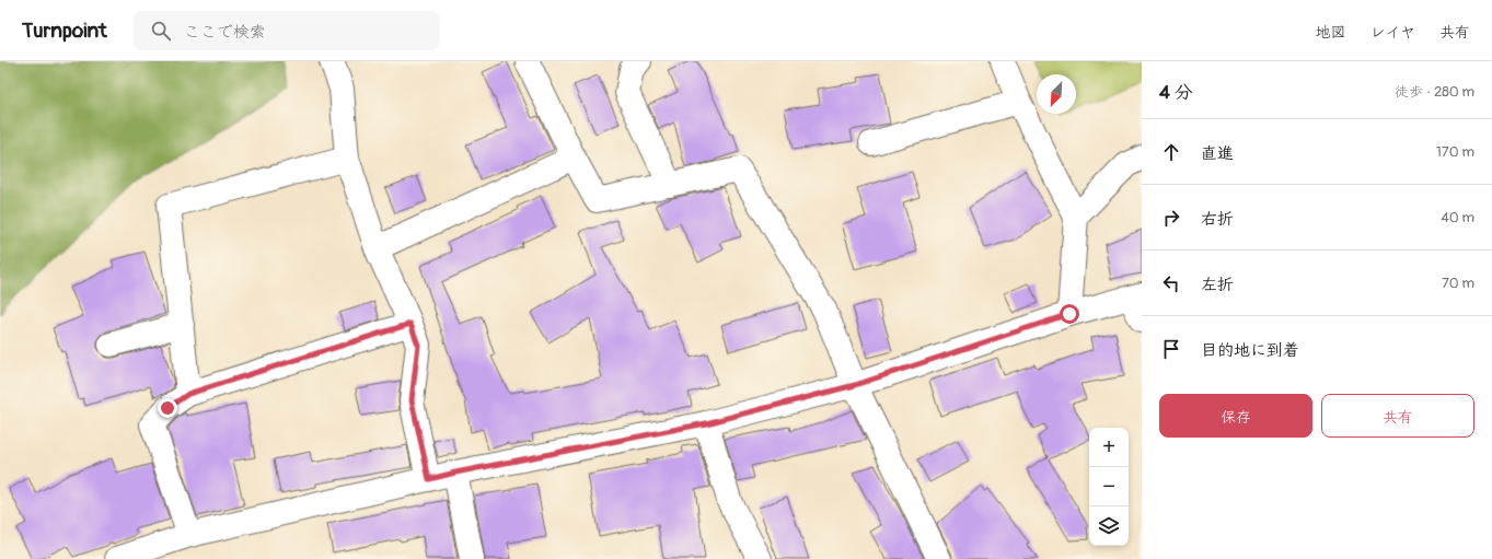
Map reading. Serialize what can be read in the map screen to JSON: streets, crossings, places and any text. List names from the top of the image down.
{
  "north": "bottom left",
  "page": {
    "header": "Turnpoint",
    "search": "ここで検索",
    "nav": ["地図", "レイヤ", "共有"],
    "heading": ["4 分", "徒歩 · 280 m"],
    "list": [
      ["直進", "170 m"],
      ["右折", "40 m"],
      ["左折", "70 m"],
      "目的地に到着"
    ],
    "buttons": ["保存", "共有"],
    "map_buttons": ["+", "−"]
  }
}
